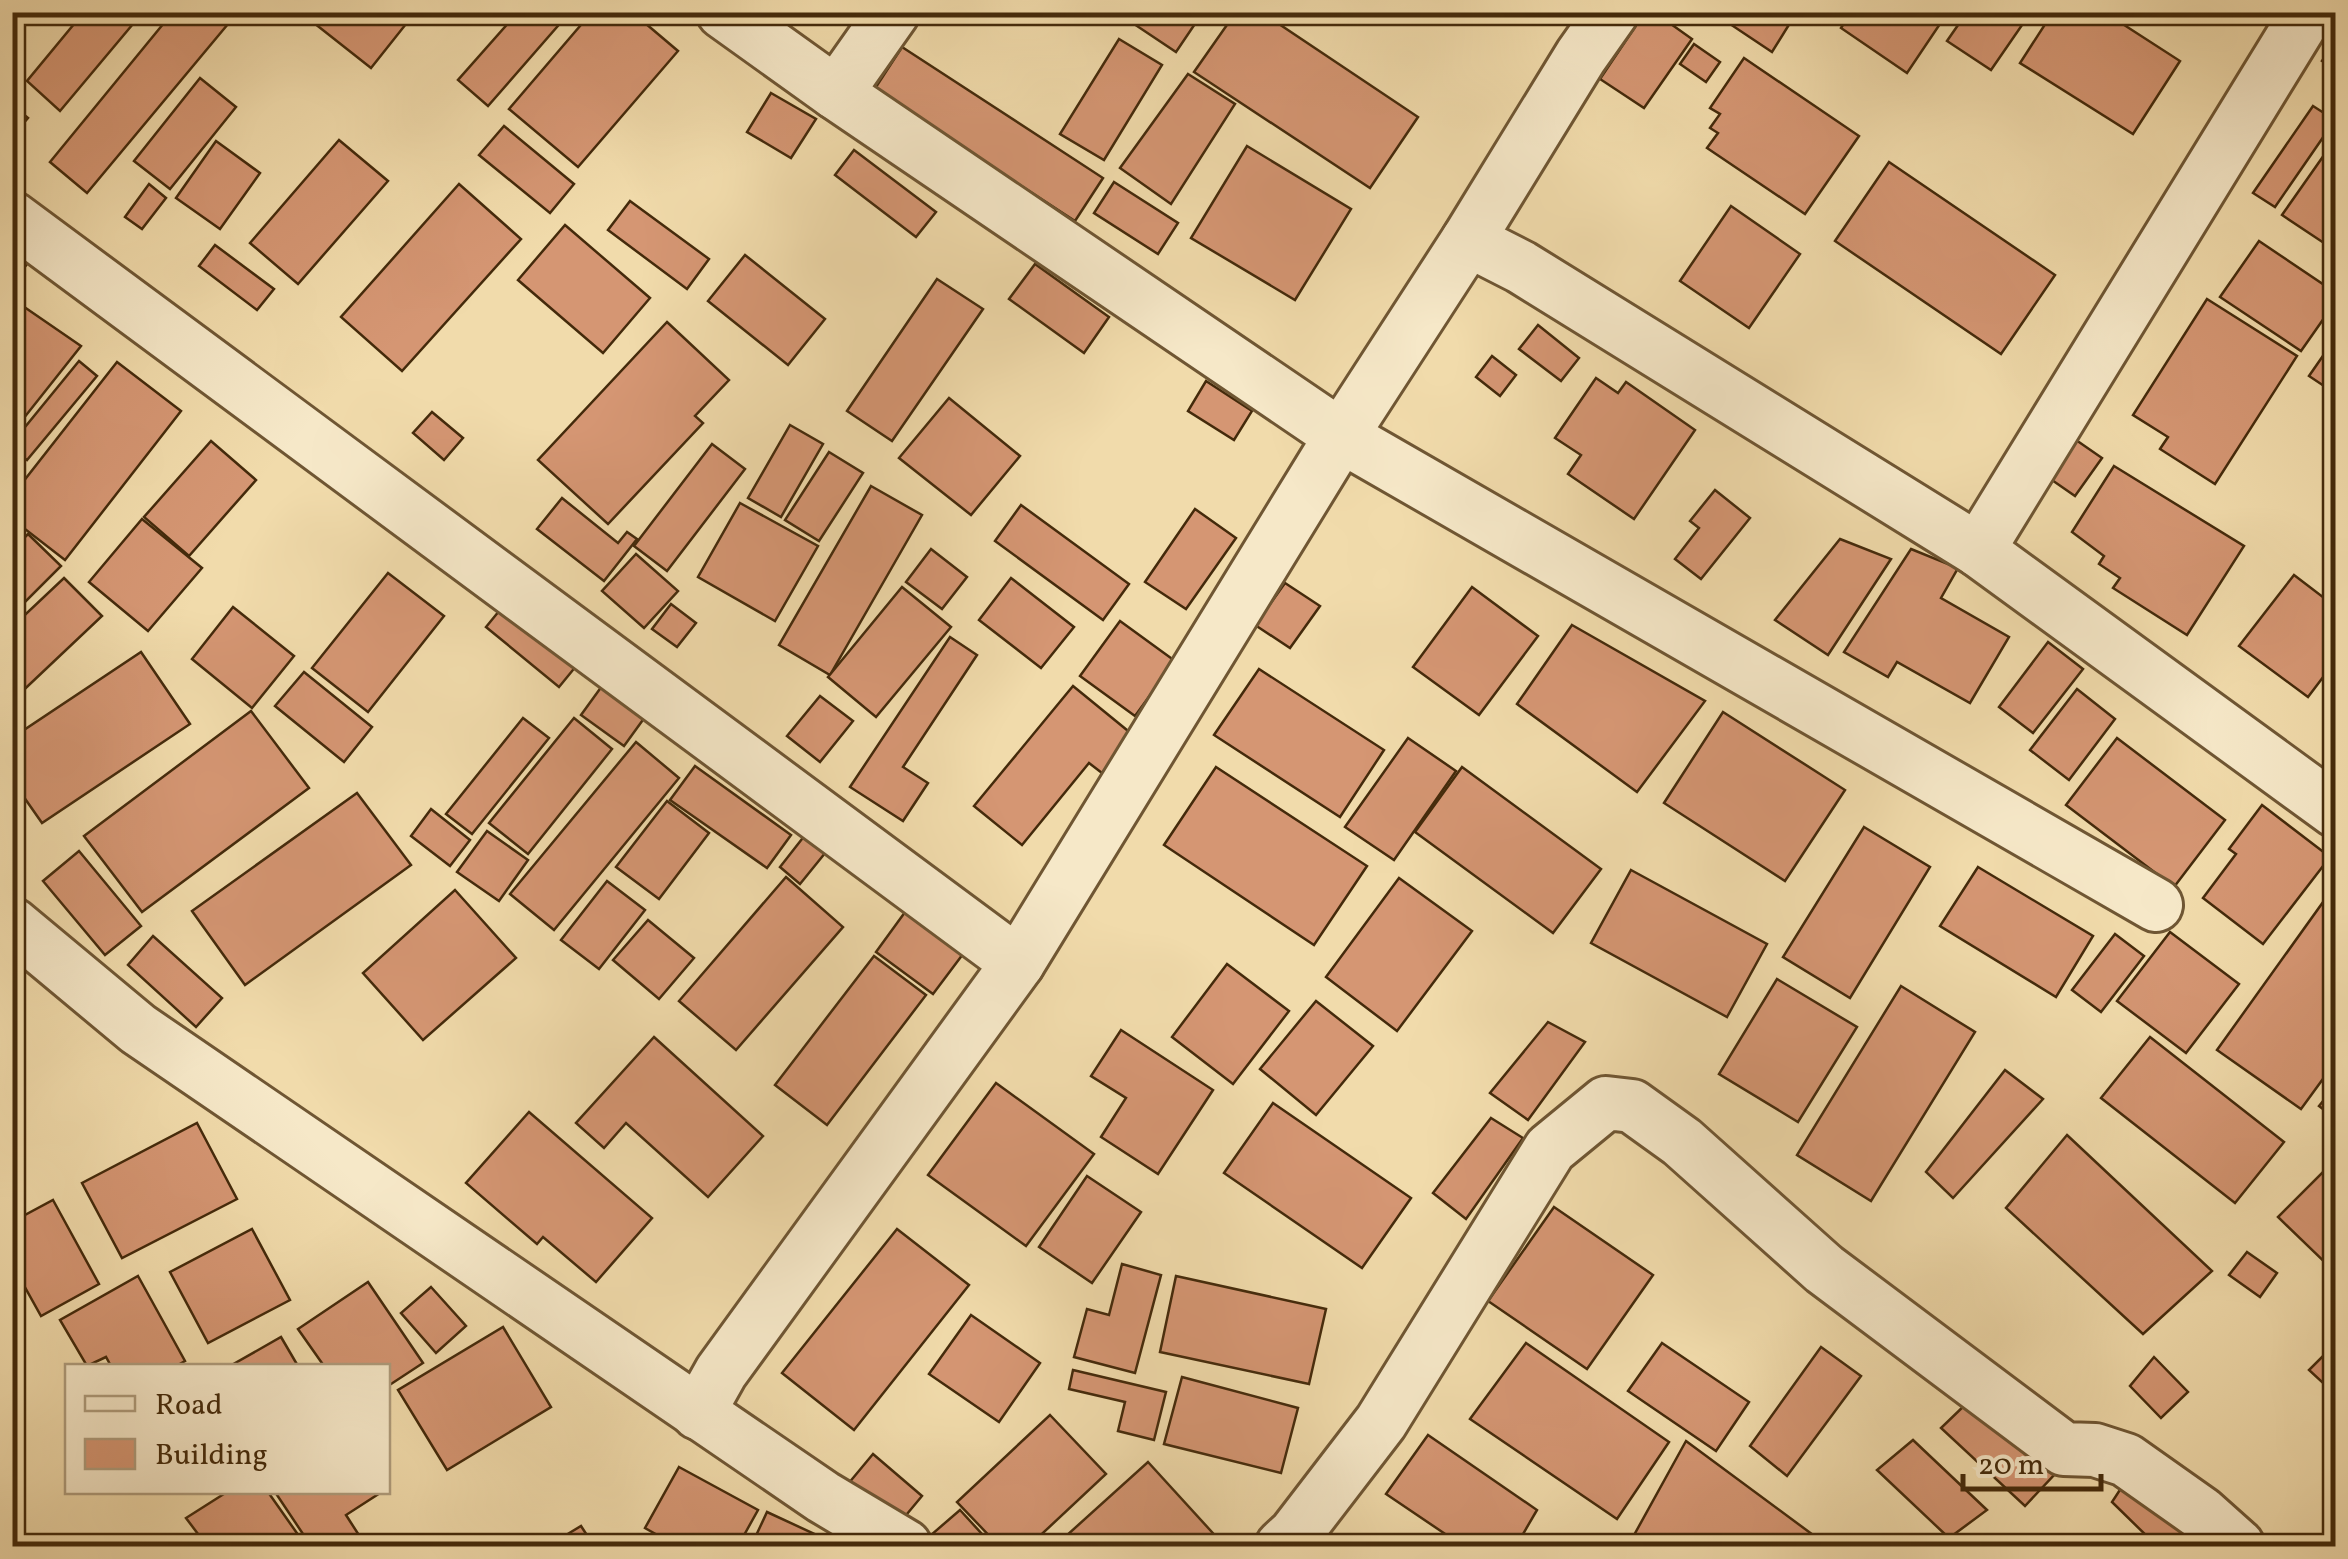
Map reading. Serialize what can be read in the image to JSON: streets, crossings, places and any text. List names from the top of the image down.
{
  "legend": ["Road", "Building"],
  "scale_bar": "20 m"
}
